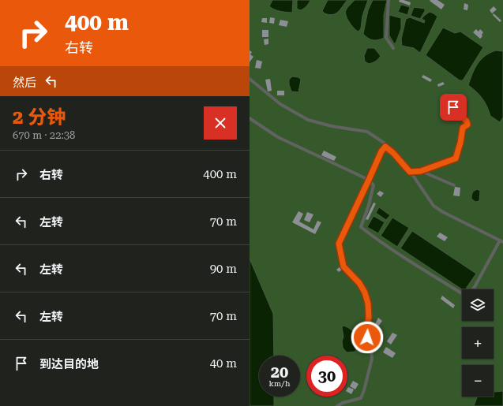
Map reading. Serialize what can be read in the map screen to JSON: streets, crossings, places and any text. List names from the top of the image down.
{
  "page": {
    "turn": ["400 m", "右转"],
    "then": "然后",
    "heading": ["2 分钟", "670 m · 22:38"],
    "list": [
      {
        "name": "右转",
        "value": "400 m"
      },
      {
        "name": "左转",
        "value": "70 m"
      },
      {
        "name": "左转",
        "value": "90 m"
      },
      {
        "name": "左转",
        "value": "70 m"
      },
      {
        "name": "到达目的地",
        "value": "40 m"
      }
    ],
    "map_buttons": ["+", "−"],
    "speed": "20 km/h",
    "limit": "30"
  }
}
